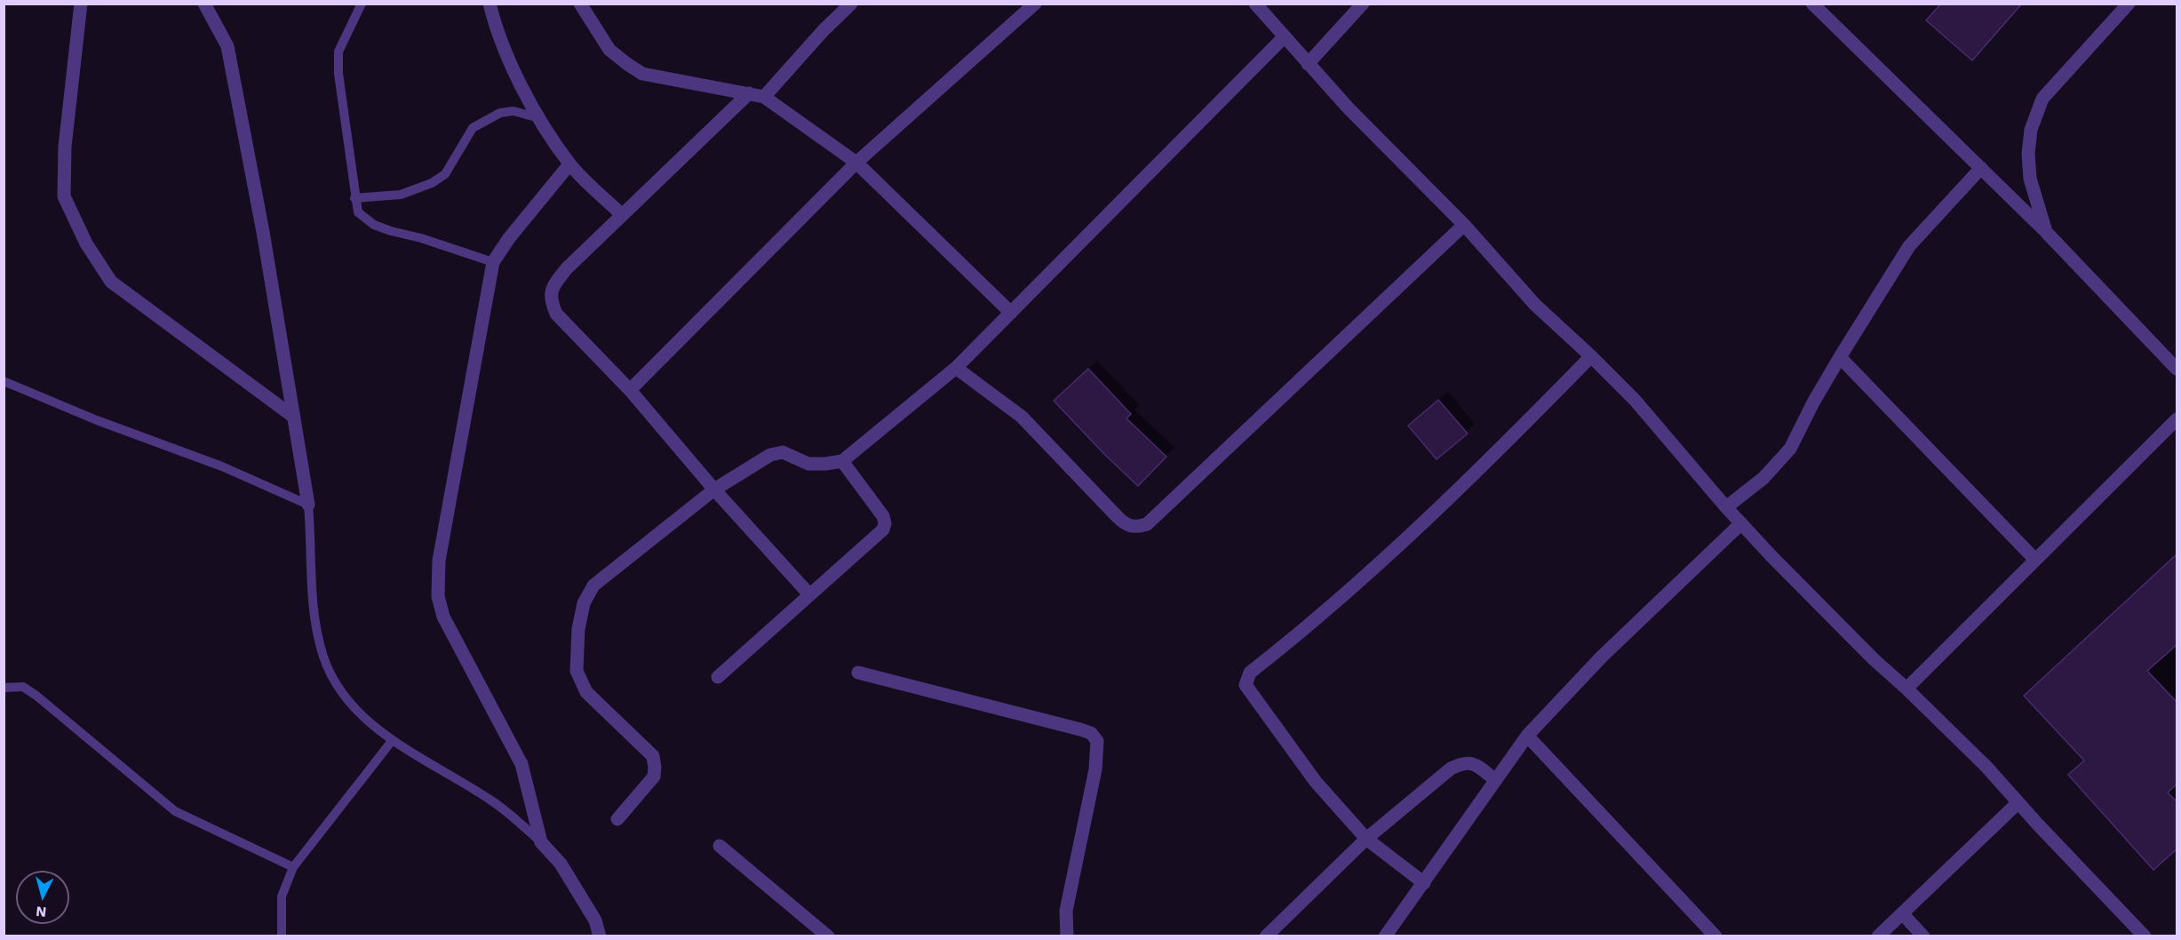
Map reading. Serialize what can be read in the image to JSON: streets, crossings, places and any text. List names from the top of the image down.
{
  "north": "bottom"
}
